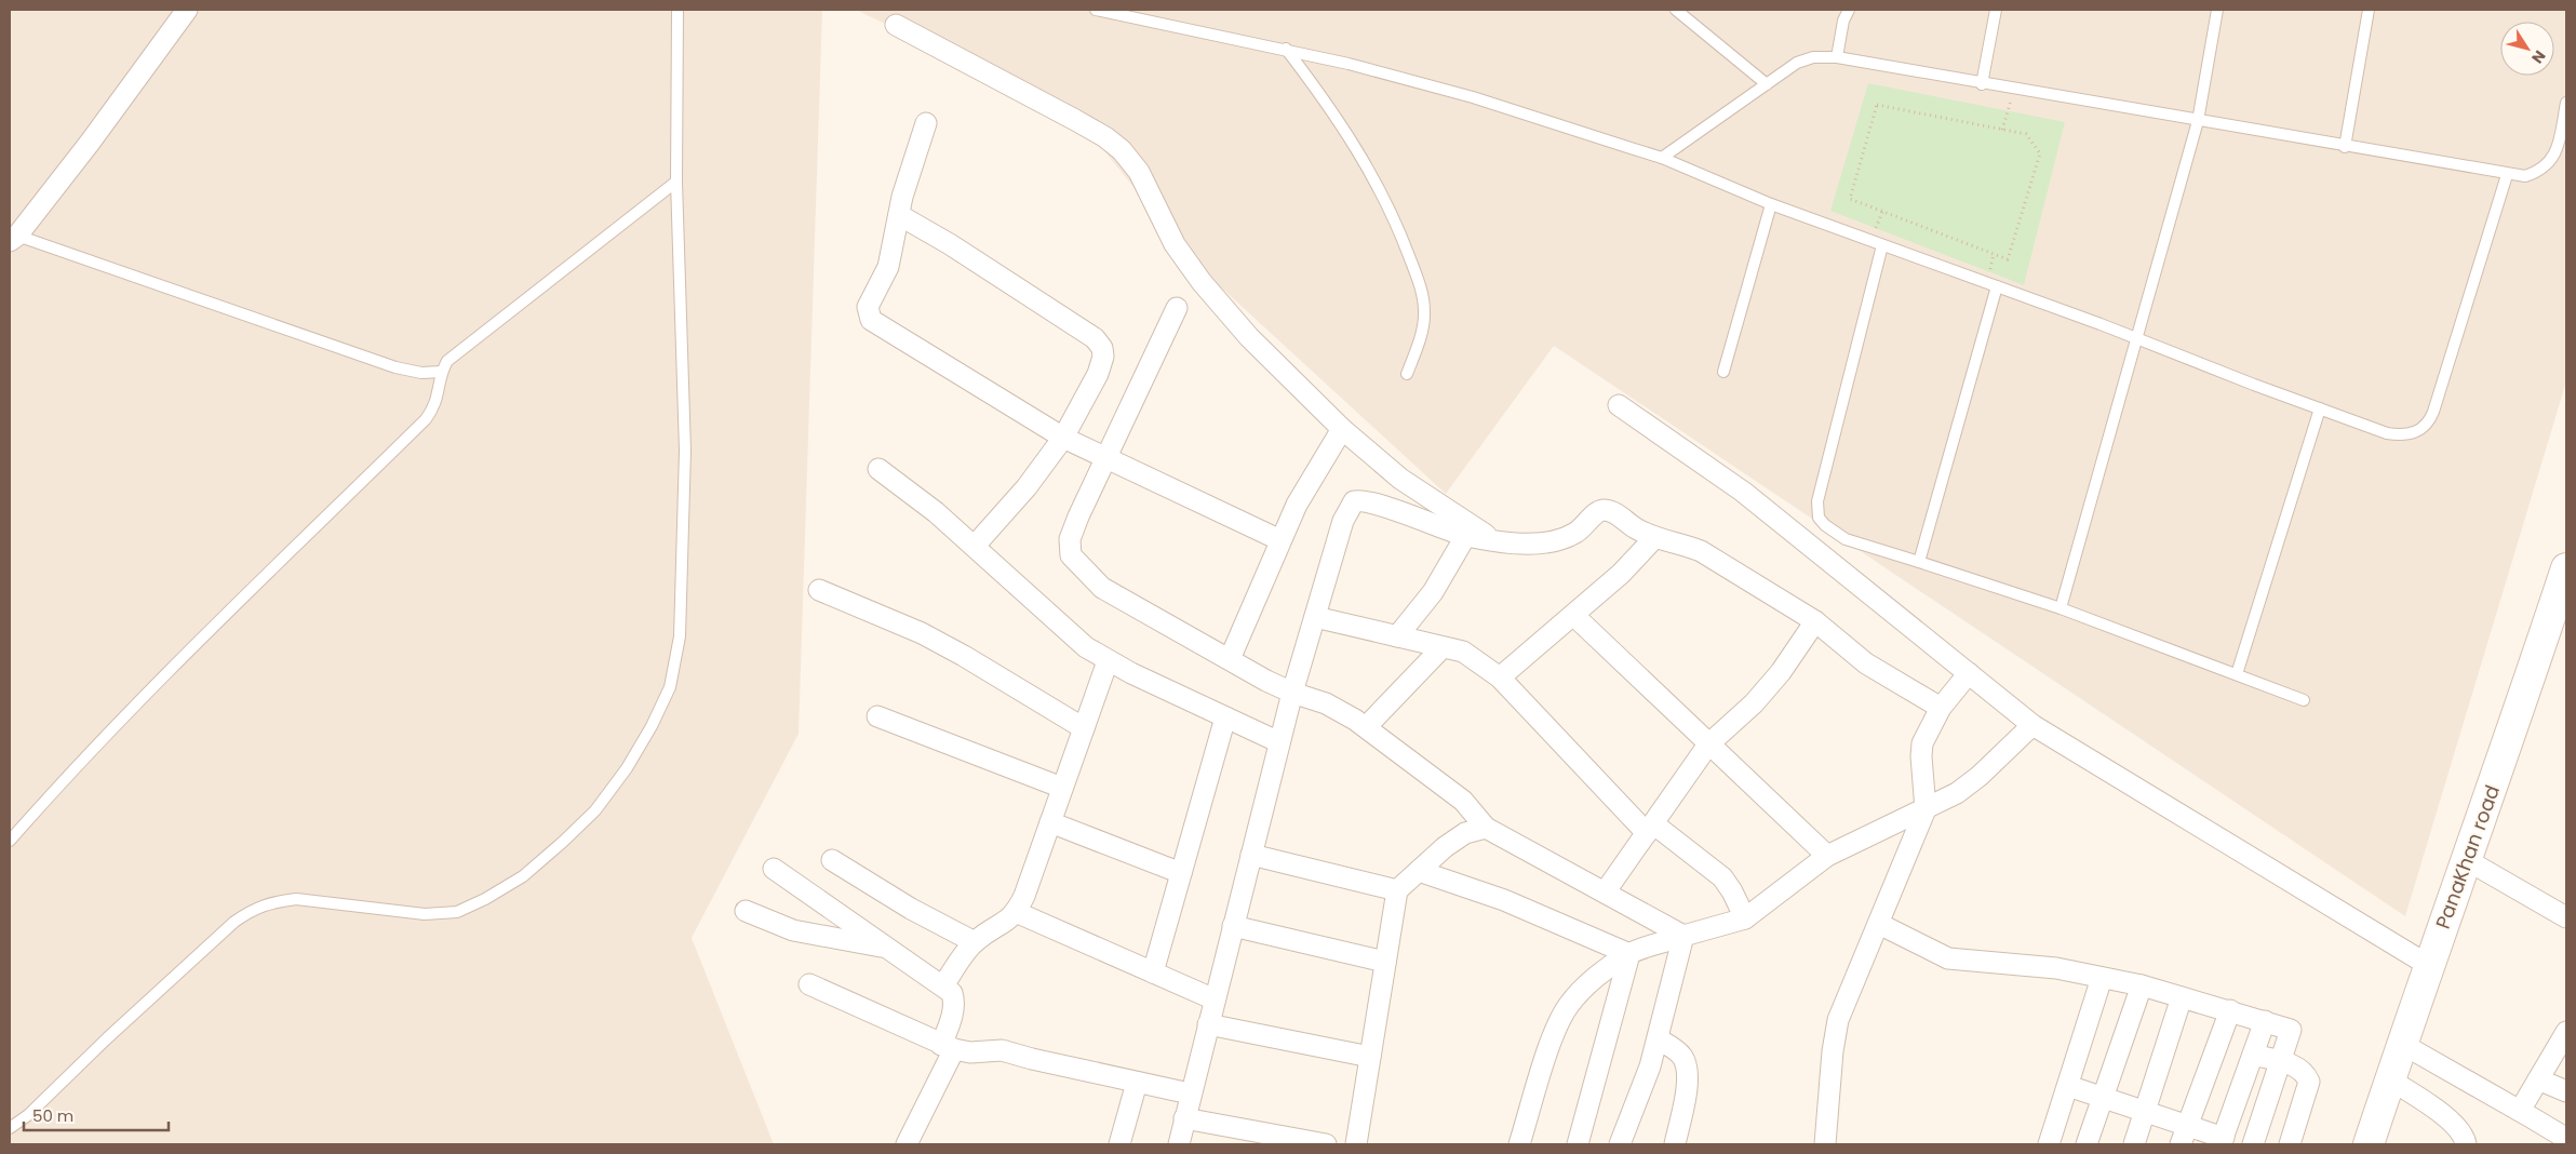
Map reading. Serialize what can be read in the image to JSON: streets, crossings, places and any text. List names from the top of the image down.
{
  "streets": {
    "street": ["PanaKhan road"]
  },
  "scale_bar": "50 m",
  "north": "bottom right"
}
